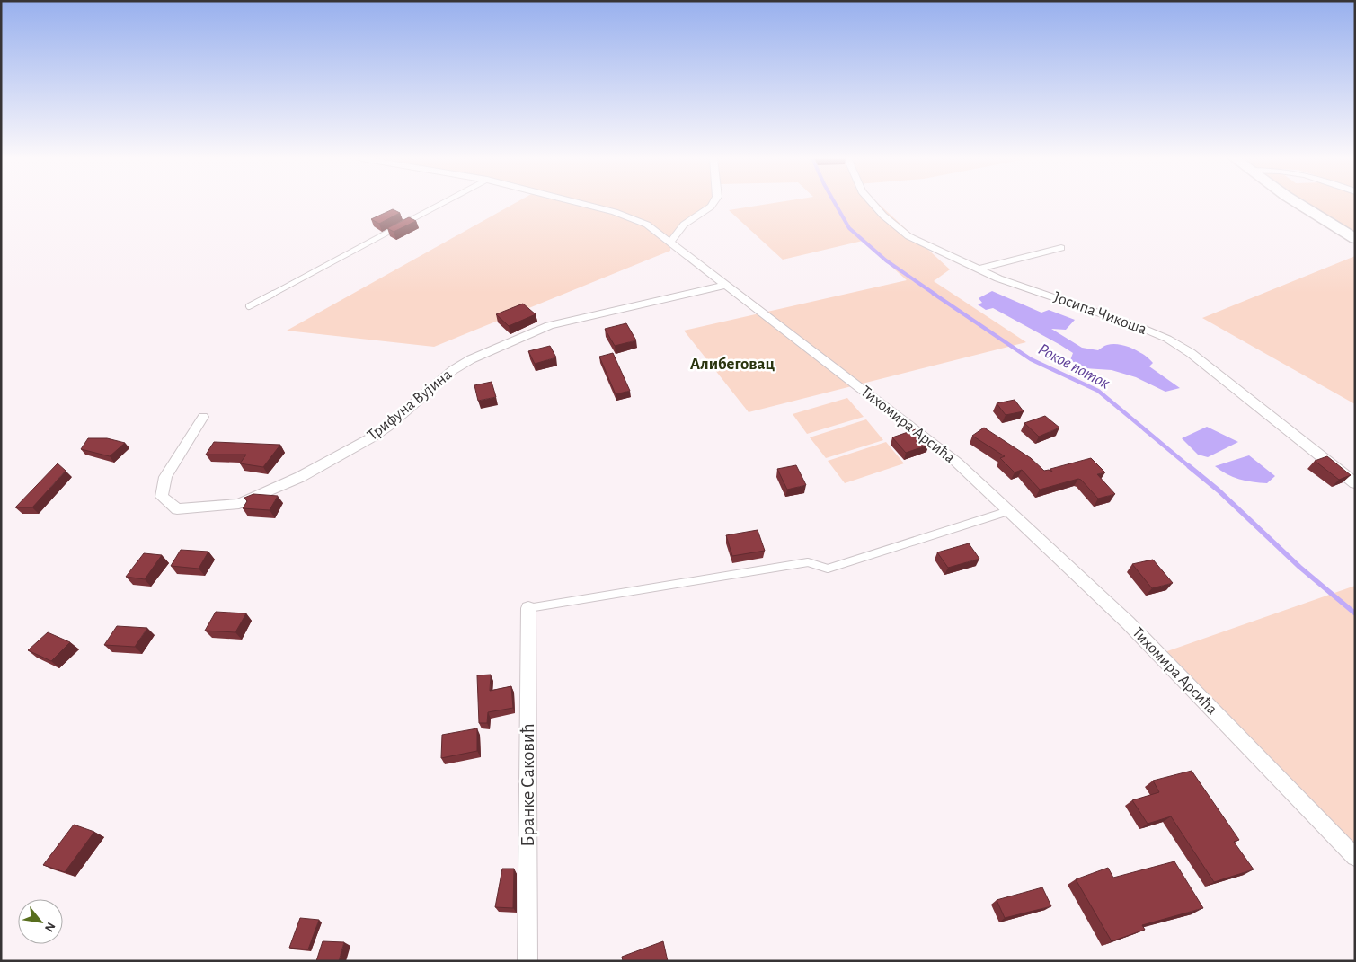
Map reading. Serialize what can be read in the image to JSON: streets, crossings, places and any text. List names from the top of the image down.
{
  "streets": {
    "street": [
      "Јосипа Чикоша",
      "Трифуна Вујина",
      "Тихомира Арсића",
      "Бранке Саковић"
    ]
  },
  "crossings": [
    ["Трифуна Вујина", "Тихомира Арсића"]
  ],
  "districts": ["Алибеговац"],
  "water": ["Роков поток"],
  "north": "bottom right"
}
